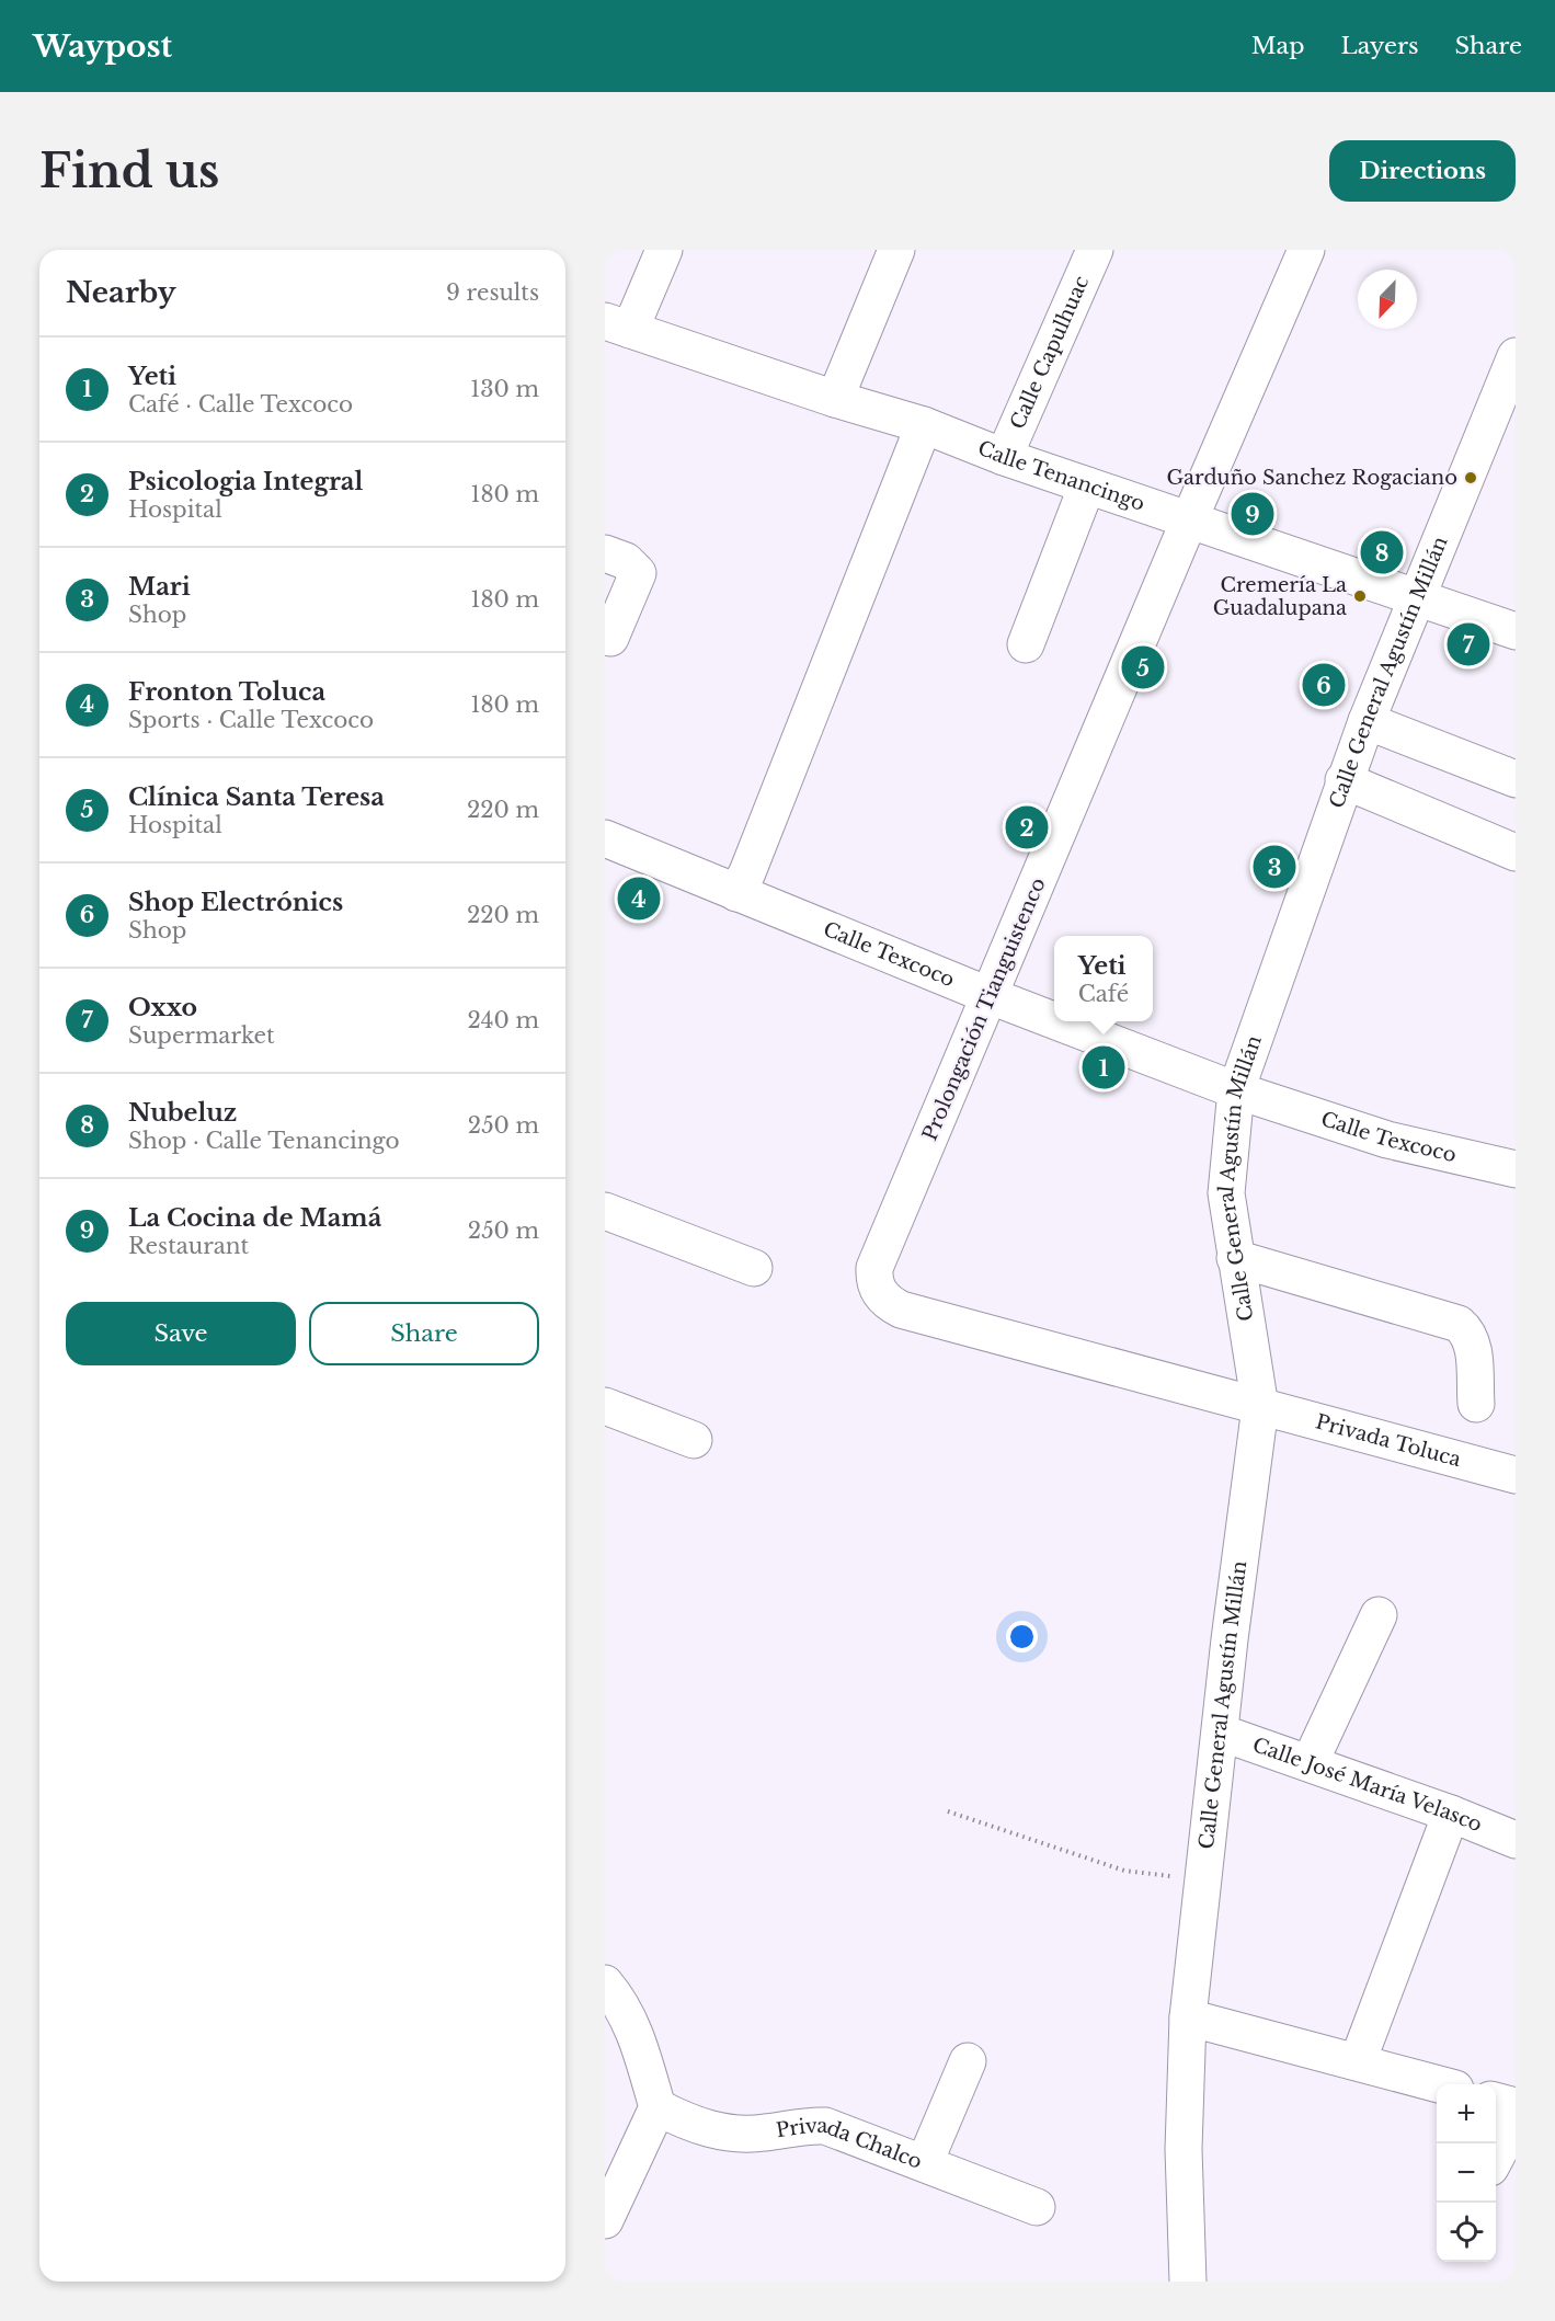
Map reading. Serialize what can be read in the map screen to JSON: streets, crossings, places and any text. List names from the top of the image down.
{
  "streets": {
    "street": [
      "Calle Capulhuac",
      "Calle Tenancingo",
      "Calle General Agustín Millán",
      "Calle Texcoco",
      "Prolongación Tianguistenco",
      "Privada Toluca",
      "Calle José María Velasco",
      "Privada Chalco"
    ]
  },
  "crossings": [
    ["Calle Capulhuac", "Calle Tenancingo"],
    ["Calle Tenancingo", "Calle General Agustín Millán"],
    ["Calle Tenancingo", "Prolongación Tianguistenco"],
    ["Calle General Agustín Millán", "Calle Texcoco"],
    ["Calle General Agustín Millán", "Prolongación Tianguistenco"],
    ["Calle General Agustín Millán", "Privada Toluca"],
    ["Calle General Agustín Millán", "Calle José María Velasco"],
    ["Calle Texcoco", "Prolongación Tianguistenco"],
    ["Prolongación Tianguistenco", "Privada Toluca"]
  ],
  "places": ["Garduño Sanchez Rogaciano", "Cremería La Guadalupana"],
  "north": "bottom left",
  "page": {
    "header": "Waypost",
    "nav": ["Map", "Layers", "Share"],
    "buttons": [
      "Directions",
      ["Save", "Share"]
    ],
    "title": "Find us",
    "heading": ["Nearby", "9 results"],
    "list": [
      {
        "mark": "1",
        "name": "Yeti",
        "note": "Café · Calle Texcoco",
        "value": "130 m"
      },
      {
        "mark": "2",
        "name": "Psicologia Integral",
        "note": "Hospital",
        "value": "180 m"
      },
      {
        "mark": "3",
        "name": "Mari",
        "note": "Shop",
        "value": "180 m"
      },
      {
        "mark": "4",
        "name": "Fronton Toluca",
        "note": "Sports · Calle Texcoco",
        "value": "180 m"
      },
      {
        "mark": "5",
        "name": "Clínica Santa Teresa",
        "note": "Hospital",
        "value": "220 m"
      },
      {
        "mark": "6",
        "name": "Shop Electrónics",
        "note": "Shop",
        "value": "220 m"
      },
      {
        "mark": "7",
        "name": "Oxxo",
        "note": "Supermarket",
        "value": "240 m"
      },
      {
        "mark": "8",
        "name": "Nubeluz",
        "note": "Shop · Calle Tenancingo",
        "value": "250 m"
      },
      {
        "mark": "9",
        "name": "La Cocina de Mamá",
        "note": "Restaurant",
        "value": "250 m"
      }
    ],
    "pins": [
      "9",
      "8",
      "7",
      "5",
      "6",
      "2",
      "3",
      "4",
      "1"
    ],
    "popup": ["Yeti", "Café"],
    "map_buttons": ["+", "−"]
  }
}
